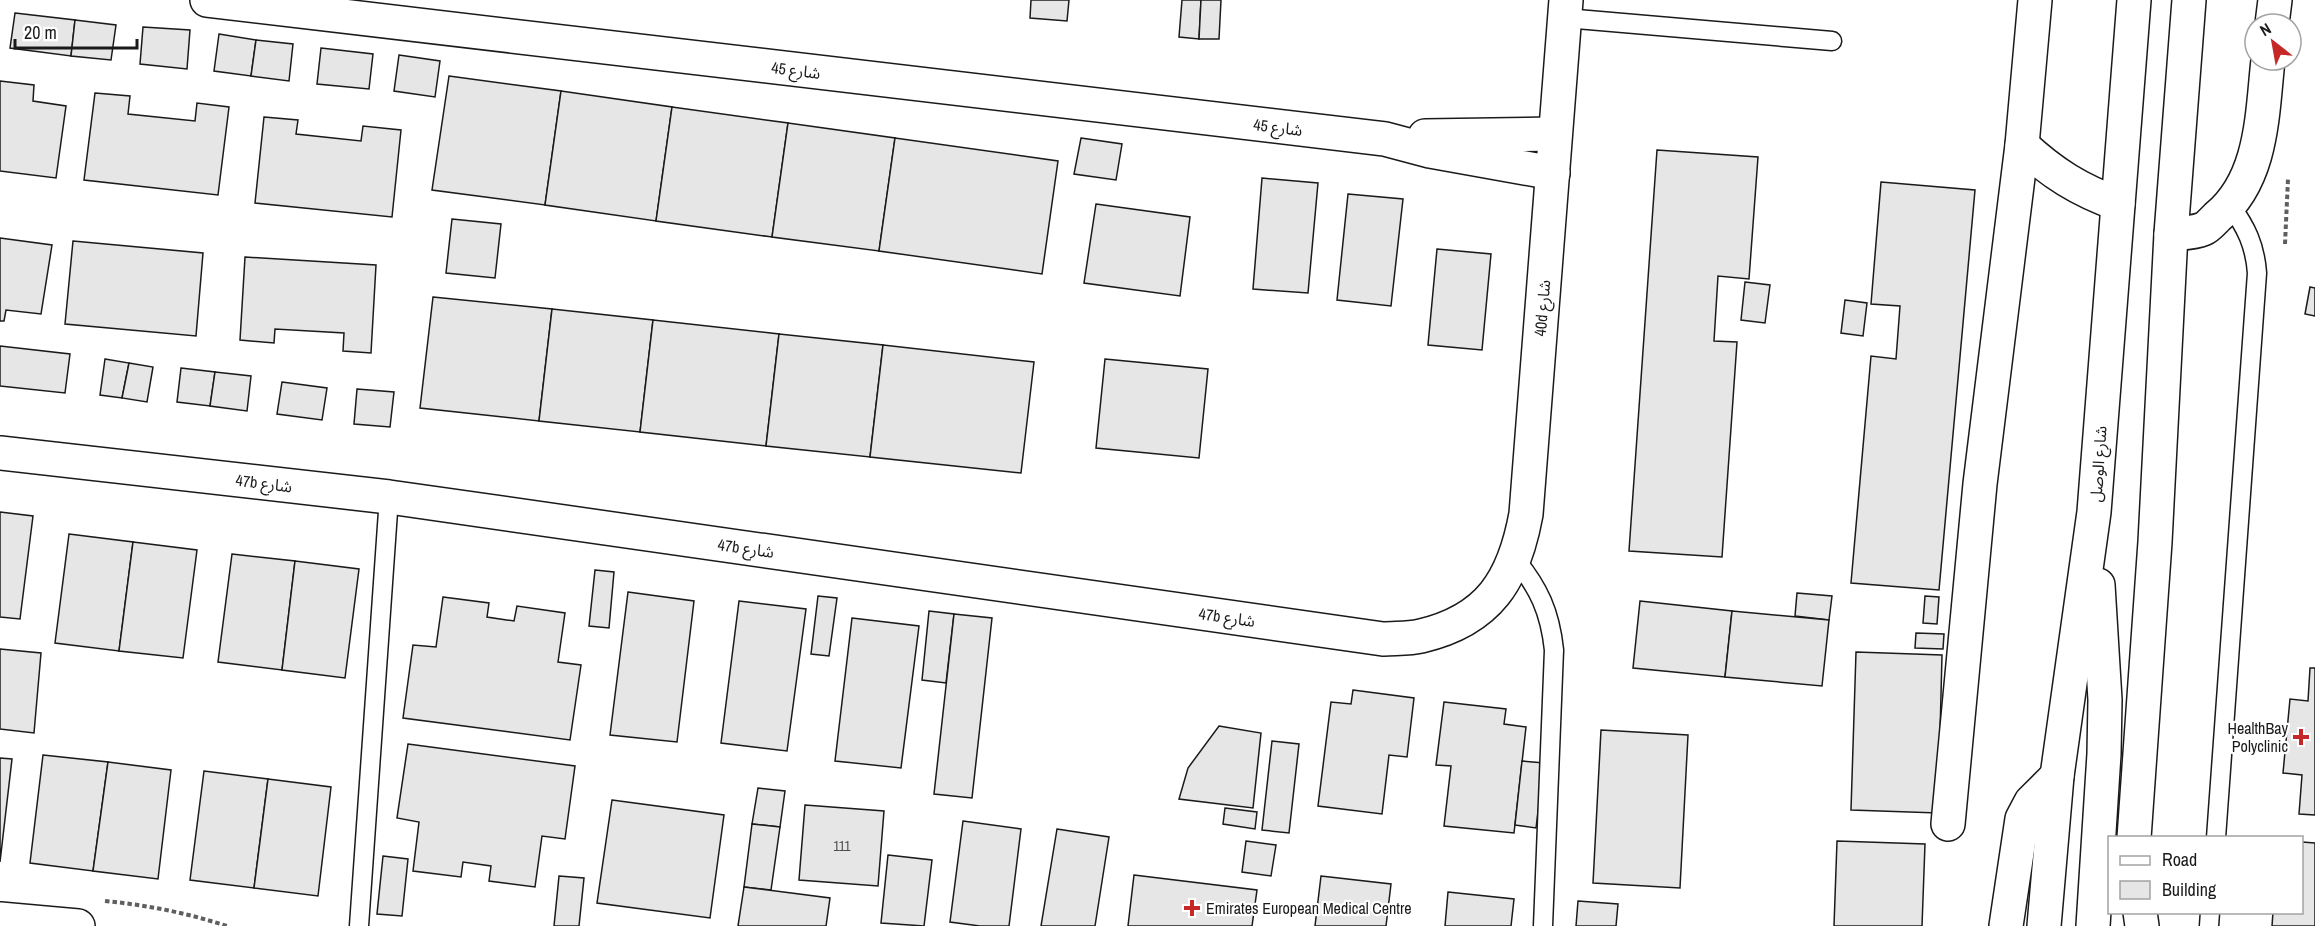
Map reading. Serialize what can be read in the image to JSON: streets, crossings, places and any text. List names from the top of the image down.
{
  "streets": {
    "street": [
      "شارع 45",
      "40d شارع",
      "شارع الوصل",
      "47b شارع"
    ]
  },
  "crossings": [
    ["شارع 45", "40d شارع"],
    ["40d شارع", "47b شارع"]
  ],
  "places": {
    "health": ["HealthBay Polyclinic", "Emirates European Medical Centre"]
  },
  "house_numbers": ["111"],
  "legend": ["Road", "Building"],
  "scale_bar": "20 m",
  "north": "top left"
}
